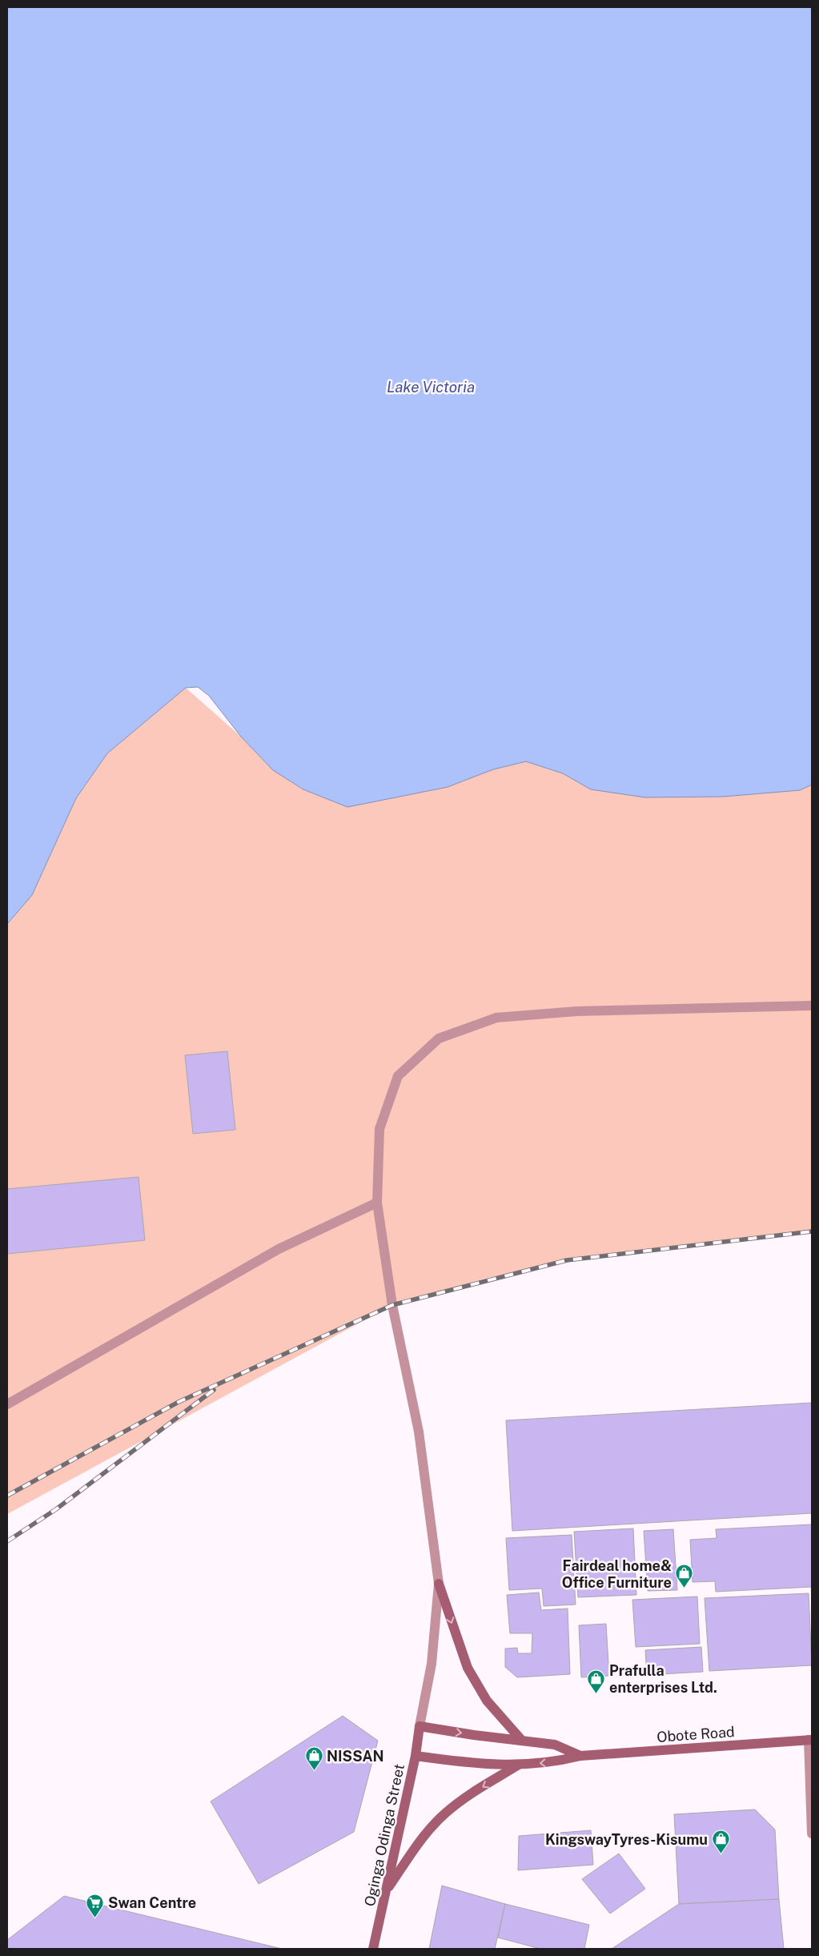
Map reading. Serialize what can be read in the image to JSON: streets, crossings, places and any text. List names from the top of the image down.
{
  "streets": {
    "main road": ["Obote Road", "Oginga Odinga Street"]
  },
  "crossings": [
    ["Obote Road", "Oginga Odinga Street"]
  ],
  "water": ["Lake Victoria"],
  "places": {
    "shop": [
      "Fairdeal home& Office Furniture",
      "Prafulla enterprises Ltd.",
      "NISSAN",
      "KingswayTyres-Kisumu"
    ],
    "supermarket": ["Swan Centre"]
  }
}
